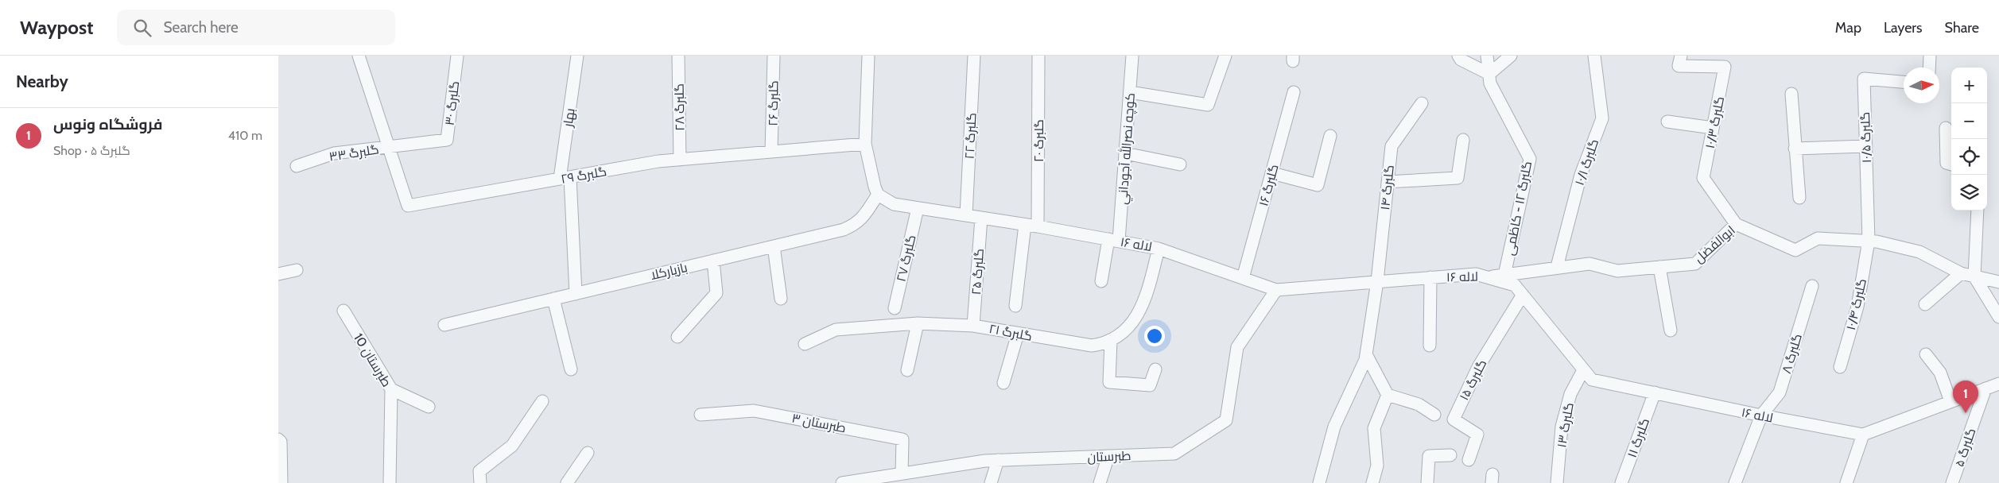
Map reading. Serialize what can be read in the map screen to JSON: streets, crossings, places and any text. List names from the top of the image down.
{
  "streets": {
    "street": [
      "گلبرگ ۳۰",
      "گلبرگ ۲۶",
      "گلبرگ ۲۸",
      "بهار",
      "گلبرگ ۱۰/۳",
      "گلبرگ ۲۲",
      "گلبرگ ۱۰/۵",
      "گلبرگ ۲۰",
      "كوچه نصرالله آجوداني",
      "گلبرگ ۳۳",
      "گلبرگ ۱۰/۱",
      "گلبرگ ۲۹",
      "گلبرگ ۱۶",
      "گلبرگ ۱۴",
      "گلبرگ ۱۲ - کاظمی",
      "لاله ۱۶",
      "ابوالفضل",
      "گلبرگ ۲۷",
      "بازیارکلا",
      "گلبرگ ۲۵",
      "گلبرگ ۱۰/۴",
      "گلبرگ ۲۱",
      "گلبرگ ۸",
      "طبرستان 10",
      "گلبرگ ۱۵",
      "طبرستان ۳",
      "گلبرگ ۱۳",
      "گلبرگ ۱۱",
      "گلبرگ ۵",
      "طبرستان"
    ]
  },
  "crossings": [
    ["گلبرگ ۳۰", "گلبرگ ۳۳"],
    ["گلبرگ ۳۰", "گلبرگ ۲۹"],
    ["گلبرگ ۲۶", "گلبرگ ۲۹"],
    ["گلبرگ ۲۸", "گلبرگ ۲۹"],
    ["بهار", "گلبرگ ۲۹"],
    ["بهار", "بازیارکلا"],
    ["گلبرگ ۱۰/۳", "ابوالفضل"],
    ["گلبرگ ۲۲", "لاله ۱۶"],
    ["گلبرگ ۱۰/۵", "ابوالفضل"],
    ["گلبرگ ۱۰/۵", "گلبرگ ۱۰/۴"],
    ["گلبرگ ۲۰", "لاله ۱۶"],
    ["كوچه نصرالله آجوداني", "لاله ۱۶"],
    ["گلبرگ ۳۳", "گلبرگ ۲۹"],
    ["گلبرگ ۱۰/۱", "ابوالفضل"],
    ["گلبرگ ۱۶", "لاله ۱۶"],
    ["گلبرگ ۱۴", "لاله ۱۶"],
    ["گلبرگ ۱۲ - کاظمی", "ابوالفضل"],
    ["لاله ۱۶", "ابوالفضل"],
    ["لاله ۱۶", "گلبرگ ۲۷"],
    ["لاله ۱۶", "بازیارکلا"],
    ["لاله ۱۶", "گلبرگ ۲۵"],
    ["لاله ۱۶", "گلبرگ ۲۱"],
    ["لاله ۱۶", "گلبرگ ۸"],
    ["لاله ۱۶", "گلبرگ ۱۵"],
    ["لاله ۱۶", "گلبرگ ۱۳"],
    ["لاله ۱۶", "گلبرگ ۱۱"],
    ["لاله ۱۶", "طبرستان"],
    ["ابوالفضل", "گلبرگ ۱۰/۴"],
    ["گلبرگ ۲۵", "گلبرگ ۲۱"],
    ["طبرستان ۳", "طبرستان"]
  ],
  "north": "right",
  "page": {
    "header": "Waypost",
    "search": "Search here",
    "nav": ["Map", "Layers", "Share"],
    "heading": "Nearby",
    "map_buttons": ["+", "−"],
    "list": [
      {
        "mark": "1",
        "name": "فروشگاه ونوس",
        "note": "Shop · گلبرگ ۵",
        "value": "410 m"
      }
    ],
    "pins": "1"
  }
}
